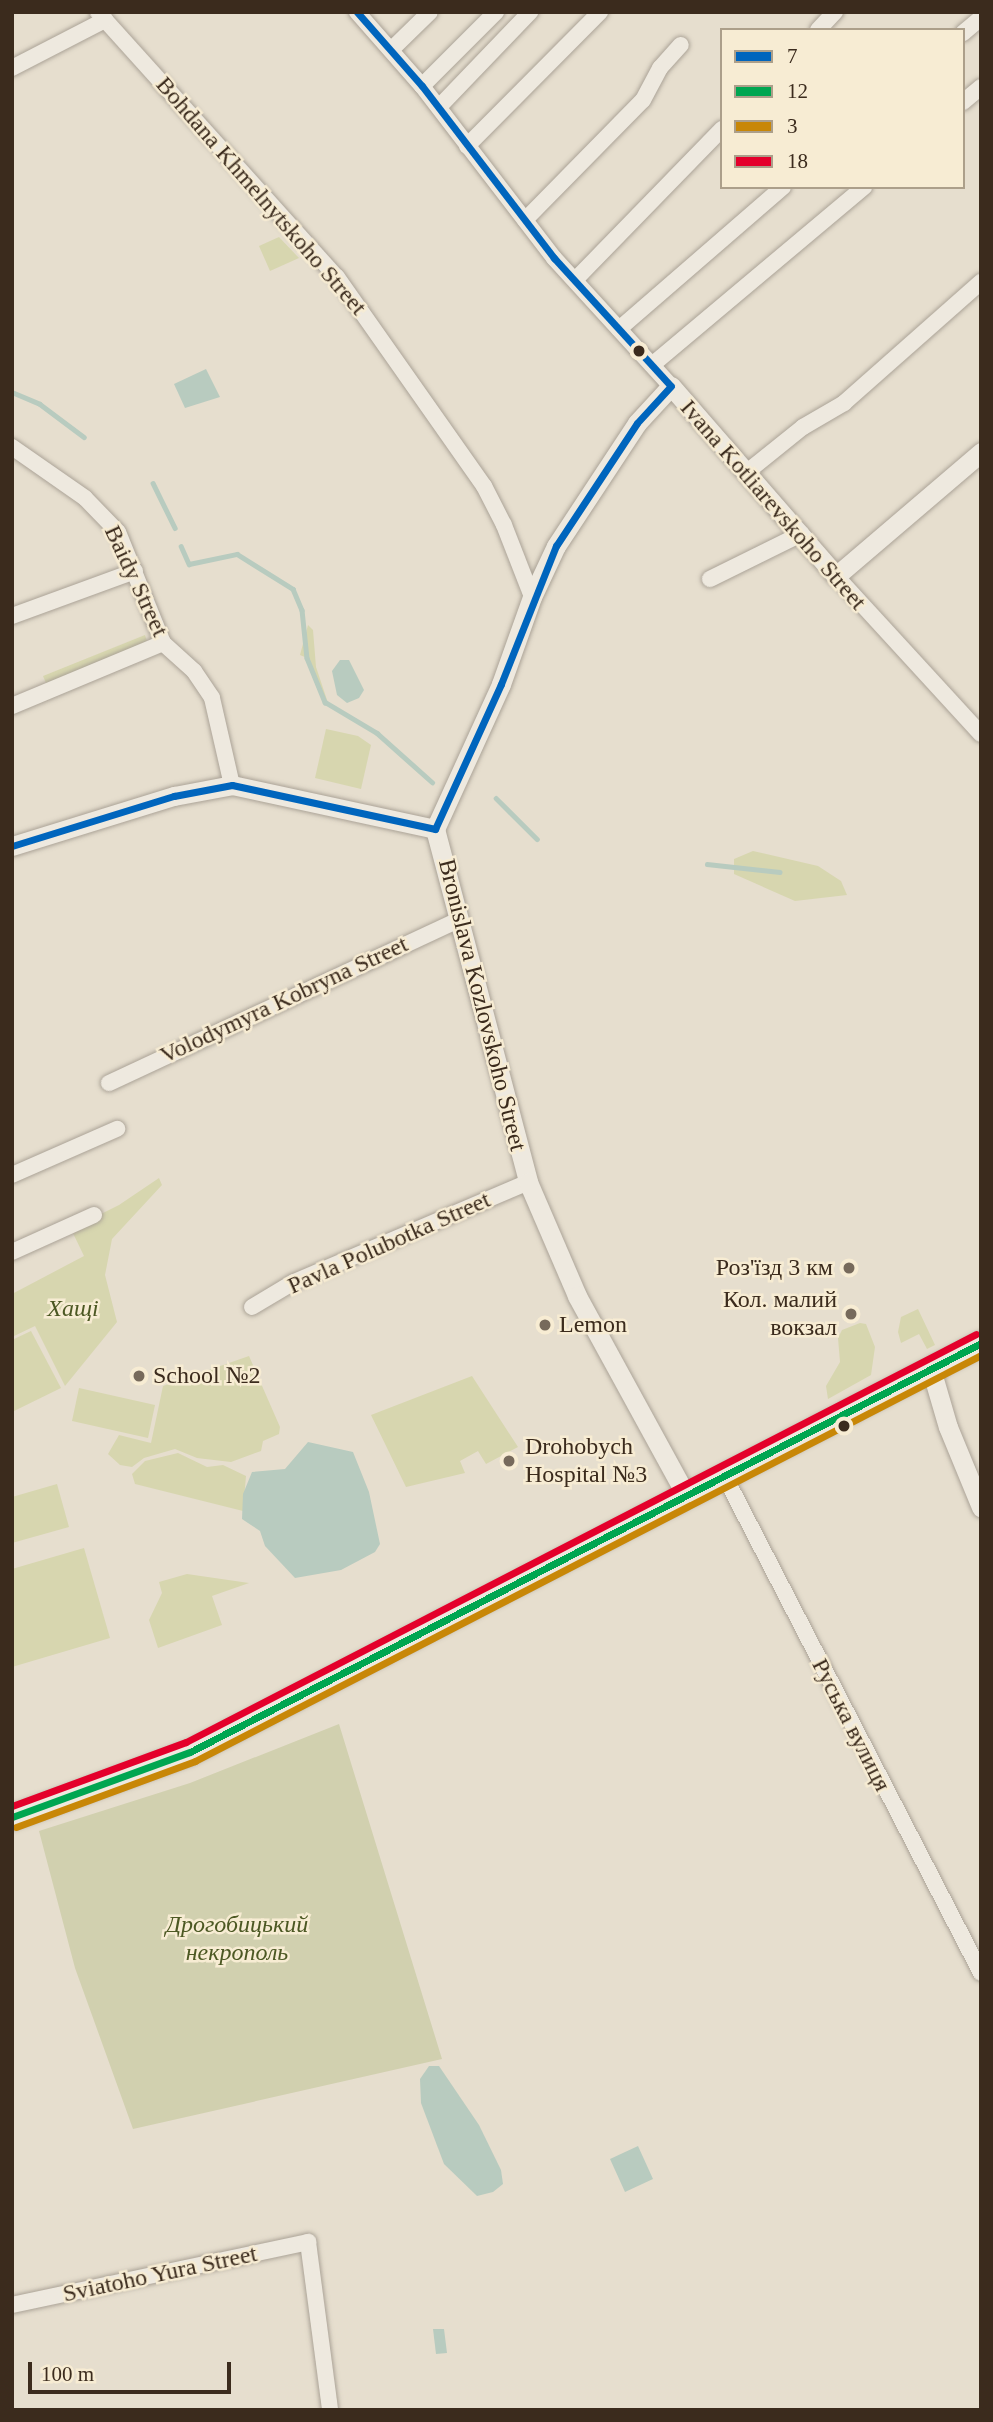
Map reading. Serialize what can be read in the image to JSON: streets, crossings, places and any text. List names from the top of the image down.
{
  "streets": {
    "street": [
      "Bohdana Khmelnytskoho Street",
      "Ivana Kotliarevskoho Street",
      "Baidy Street",
      "Volodymyra Kobryna Street",
      "Bronislava Kozlovskoho Street",
      "Pavla Polubotka Street",
      "Руська вулиця",
      "Sviatoho Yura Street"
    ]
  },
  "crossings": [
    ["Baidy Street", "Bronislava Kozlovskoho Street"],
    ["Volodymyra Kobryna Street", "Bronislava Kozlovskoho Street"],
    ["Bronislava Kozlovskoho Street", "Pavla Polubotka Street"]
  ],
  "parks": ["Хащі", "Дрогобицький некрополь"],
  "places": [
    "Роз'їзд 3 км",
    "Кол. малий вокзал",
    "Lemon",
    "School №2",
    "Drohobych Hospital №3"
  ],
  "lines": [
    "transit line 7",
    "transit line 18",
    "transit line 12",
    "transit line 3"
  ],
  "legend": [
    "7",
    "12",
    "3",
    "18"
  ],
  "scale_bar": "100 m"
}
